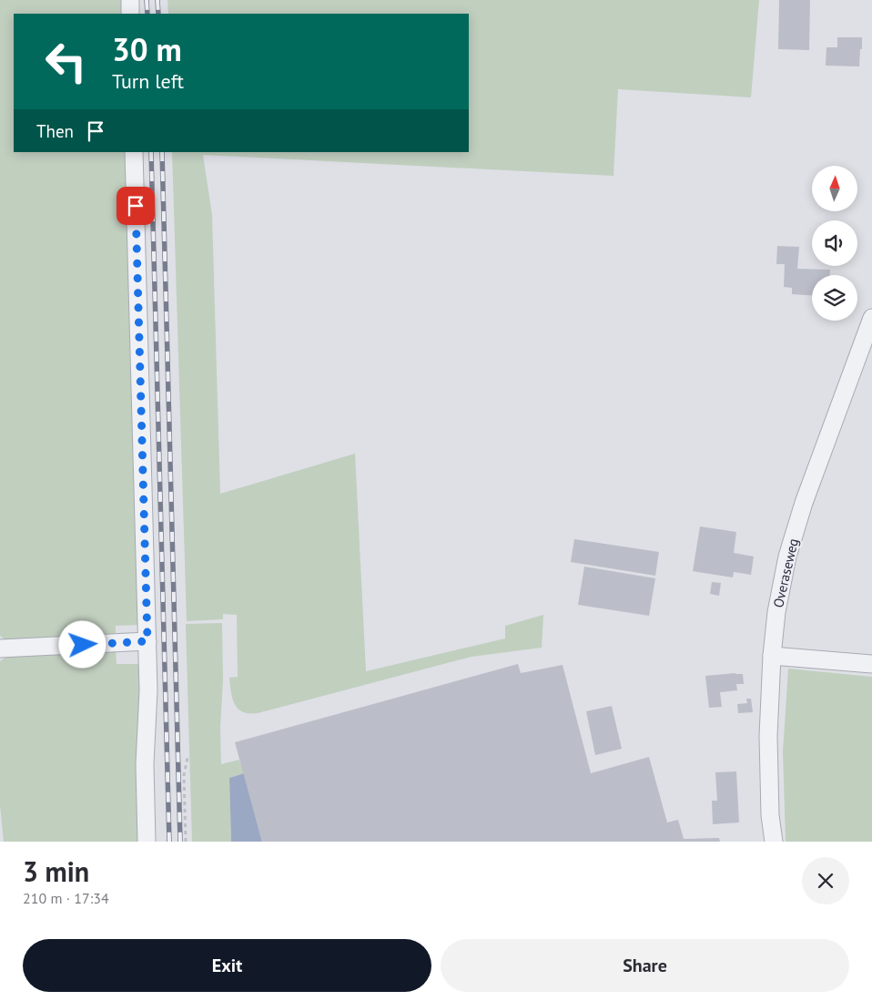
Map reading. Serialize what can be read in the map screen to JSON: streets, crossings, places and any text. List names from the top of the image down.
{
  "streets": {
    "street": ["Overaseweg"]
  },
  "north": "top",
  "page": {
    "turn": ["30 m", "Turn left"],
    "then": "Then",
    "heading": ["3 min", "210 m · 17:34"],
    "buttons": ["Exit", "Share"]
  }
}
